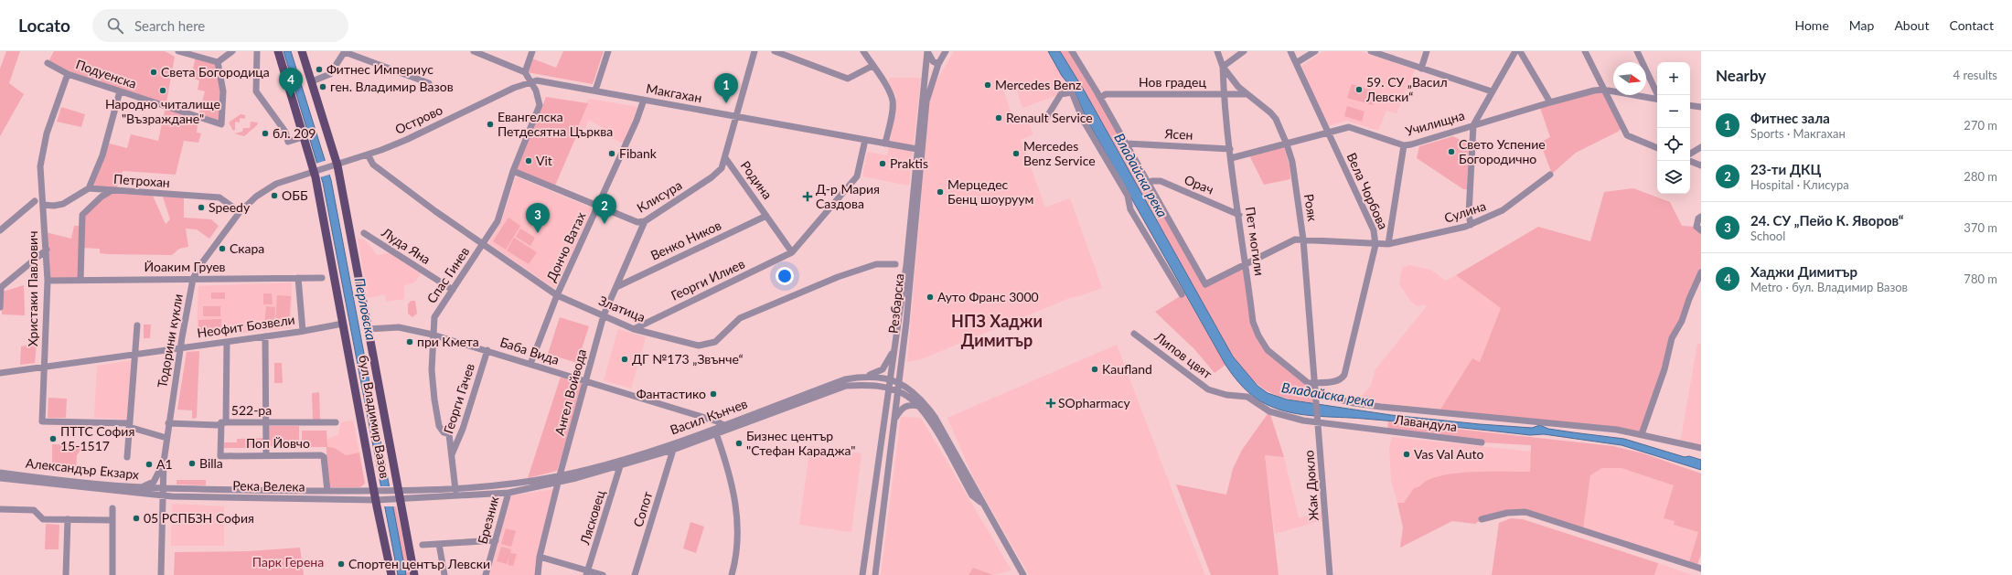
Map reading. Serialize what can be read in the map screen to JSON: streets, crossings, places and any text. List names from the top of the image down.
{
  "streets": {
    "main road": ["бул. Владимир Вазов"],
    "street": [
      "Подуенска",
      "Нов градец",
      "Макгахан",
      "Острово",
      "Училищна",
      "Ясен",
      "Родина",
      "Петрохан",
      "Орач",
      "Вела Чорбова",
      "Клисура",
      "Рояк",
      "Сулина",
      "Венко Ников",
      "Пет могили",
      "Луда Яна",
      "Дончо Ватах",
      "Йоаким Груев",
      "Спас Гинев",
      "Георги Илиев",
      "Христаки Павлович",
      "Резбарска",
      "Златица",
      "Неофит Бозвели",
      "Тодорини кукли",
      "Баба Вида",
      "Липов цвят",
      "Ангел Войвода",
      "Георги Гачев",
      "522-ра",
      "Васил Кънчев",
      "Лавандула",
      "Поп Йовчо",
      "Александър Екзарх",
      "Жак Дюкло",
      "Река Велека",
      "Сопот",
      "Лясковец",
      "Брезник"
    ]
  },
  "crossings": [
    ["Подуенска", "Христаки Павлович"],
    ["Нов градец", "Рояк"],
    ["Нов градец", "Пет могили"],
    ["Макгахан", "Острово"],
    ["Макгахан", "Родина"],
    ["Макгахан", "Дончо Ватах"],
    ["Макгахан", "Спас Гинев"],
    ["Макгахан", "Резбарска"],
    ["Острово", "Спас Гинев"],
    ["Острово", "Златица"],
    ["Острово", "Тодорини кукли"],
    ["Острово", "бул. Владимир Вазов"],
    ["Училищна", "Вела Чорбова"],
    ["Училищна", "Рояк"],
    ["Училищна", "Пет могили"],
    ["Ясен", "Пет могили"],
    ["Родина", "Клисура"],
    ["Родина", "Венко Ников"],
    ["Родина", "Георги Илиев"],
    ["Петрохан", "Тодорини кукли"],
    ["Орач", "Сулина"],
    ["Орач", "Пет могили"],
    ["Вела Чорбова", "Рояк"],
    ["Вела Чорбова", "Сулина"],
    ["Вела Чорбова", "Пет могили"],
    ["Клисура", "Дончо Ватах"],
    ["Клисура", "Спас Гинев"],
    ["Клисура", "Ангел Войвода"],
    ["Рояк", "Сулина"],
    ["Рояк", "Пет могили"],
    ["Рояк", "Жак Дюкло"],
    ["Сулина", "Пет могили"],
    ["Венко Ников", "Ангел Войвода"],
    ["Луда Яна", "Спас Гинев"],
    ["Дончо Ватах", "Златица"],
    ["Дончо Ватах", "Баба Вида"],
    ["Йоаким Груев", "Христаки Павлович"],
    ["Йоаким Груев", "Тодорини кукли"],
    ["Спас Гинев", "Златица"],
    ["Спас Гинев", "Баба Вида"],
    ["Георги Илиев", "Златица"],
    ["Христаки Павлович", "Неофит Бозвели"],
    ["Христаки Павлович", "Тодорини кукли"],
    ["Резбарска", "Васил Кънчев"],
    ["Златица", "Ангел Войвода"],
    ["Неофит Бозвели", "Тодорини кукли"],
    ["Неофит Бозвели", "бул. Владимир Вазов"],
    ["Тодорини кукли", "522-ра"],
    ["Тодорини кукли", "бул. Владимир Вазов"],
    ["Тодорини кукли", "Александър Екзарх"],
    ["Тодорини кукли", "Река Велека"],
    ["Баба Вида", "Ангел Войвода"],
    ["Баба Вида", "Георги Гачев"],
    ["Баба Вида", "бул. Владимир Вазов"],
    ["Баба Вида", "Васил Кънчев"],
    ["Липов цвят", "Лавандула"],
    ["Ангел Войвода", "Васил Кънчев"],
    ["522-ра", "Поп Йовчо"],
    ["бул. Владимир Вазов", "Васил Кънчев"],
    ["бул. Владимир Вазов", "Река Велека"],
    ["Васил Кънчев", "Река Велека"],
    ["Васил Кънчев", "Сопот"],
    ["Васил Кънчев", "Лясковец"],
    ["Васил Кънчев", "Брезник"],
    ["Лавандула", "Жак Дюкло"],
    ["Поп Йовчо", "Река Велека"],
    ["Александър Екзарх", "Река Велека"]
  ],
  "districts": ["НПЗ Хаджи Димитър"],
  "water": ["Владайска река", "Перловска"],
  "parks": ["Парк Герена"],
  "places": {
    "other": [
      "Фитнес Империус",
      "Света Богородица",
      "Mercedes Benz",
      "ген. Владимир Вазов",
      "59. СУ „Васил Левски“",
      "Народно читалище \"Възраждане\"",
      "Renault Service",
      "Евангелска Петдесятна Църква",
      "бл. 209",
      "Свето Успение Богородично",
      "Fibank",
      "Mercedes Benz Service",
      "Vit",
      "Praktis",
      "Мерцедес Бенц шоуруум",
      "ОББ",
      "Speedy",
      "Скара",
      "Ауто Франс 3000",
      "при Кмета",
      "ДГ №173 „Звънче“",
      "Kaufland",
      "Фантастико",
      "ПТТС София 15-1517",
      "Бизнес център \"Стефан Караджа\"",
      "Vas Val Auto",
      "Billa",
      "A1",
      "05 РСПБЗН София",
      "Спортен център Левски"
    ],
    "health": ["Д-р Мария Саздова", "SOpharmacy"]
  },
  "north": "right",
  "page": {
    "header": "Locato",
    "search": "Search here",
    "nav": [
      "Home",
      "Map",
      "About",
      "Contact"
    ],
    "heading": ["Nearby", "4 results"],
    "map_buttons": ["+", "−"],
    "pins": [
      "4",
      "1",
      "2",
      "3"
    ],
    "list": [
      {
        "mark": "1",
        "name": "Фитнес зала",
        "note": "Sports · Макгахан",
        "value": "270 m"
      },
      {
        "mark": "2",
        "name": "23-ти ДКЦ",
        "note": "Hospital · Клисура",
        "value": "280 m"
      },
      {
        "mark": "3",
        "name": "24. СУ „Пейо К. Яворов“",
        "note": "School",
        "value": "370 m"
      },
      {
        "mark": "4",
        "name": "Хаджи Димитър",
        "note": "Metro · бул. Владимир Вазов",
        "value": "780 m"
      }
    ]
  }
}
